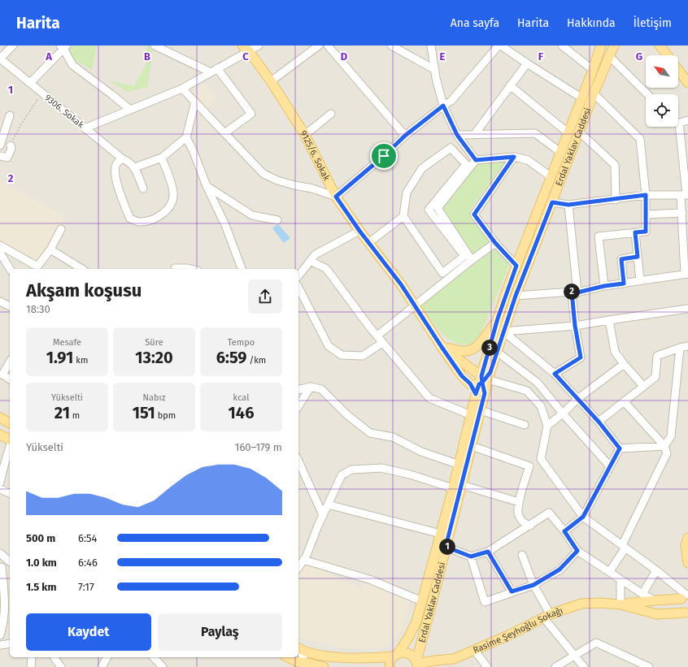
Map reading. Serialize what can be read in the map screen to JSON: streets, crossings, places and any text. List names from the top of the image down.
{
  "streets": {
    "main road": ["Erdal Yaklav Caddesi", "9125/6. Sokak", "Rasime Şeyhoğlu Sokağı"],
    "street": ["9306. Sokak"]
  },
  "crossings": [
    ["Erdal Yaklav Caddesi", "9125/6. Sokak"],
    ["Erdal Yaklav Caddesi", "Rasime Şeyhoğlu Sokağı"]
  ],
  "north": "top left",
  "page": {
    "header": "Harita",
    "nav": [
      "Ana sayfa",
      "Harita",
      "Hakkında",
      "İletişim"
    ],
    "heading": ["Akşam koşusu", "18:30"],
    "pins": ["2", "3", "1"],
    "stats": [
      ["Mesafe", "1.91 km"],
      ["Süre", "13:20"],
      ["Tempo", "6:59 /km"],
      ["Yükselti", "21 m"],
      ["Nabız", "151 bpm"],
      ["kcal", "146"]
    ],
    "chart": ["Yükselti", "160–179 m"],
    "list": [
      {
        "name": "500 m",
        "note": "6:54"
      },
      {
        "name": "1.0 km",
        "note": "6:46"
      },
      {
        "name": "1.5 km",
        "note": "7:17"
      }
    ],
    "buttons": ["Kaydet", "Paylaş"]
  },
  "grid": {
    "columns": [
      "A",
      "B",
      "C",
      "D",
      "E",
      "F",
      "G"
    ],
    "rows": ["1", "2"]
  }
}
